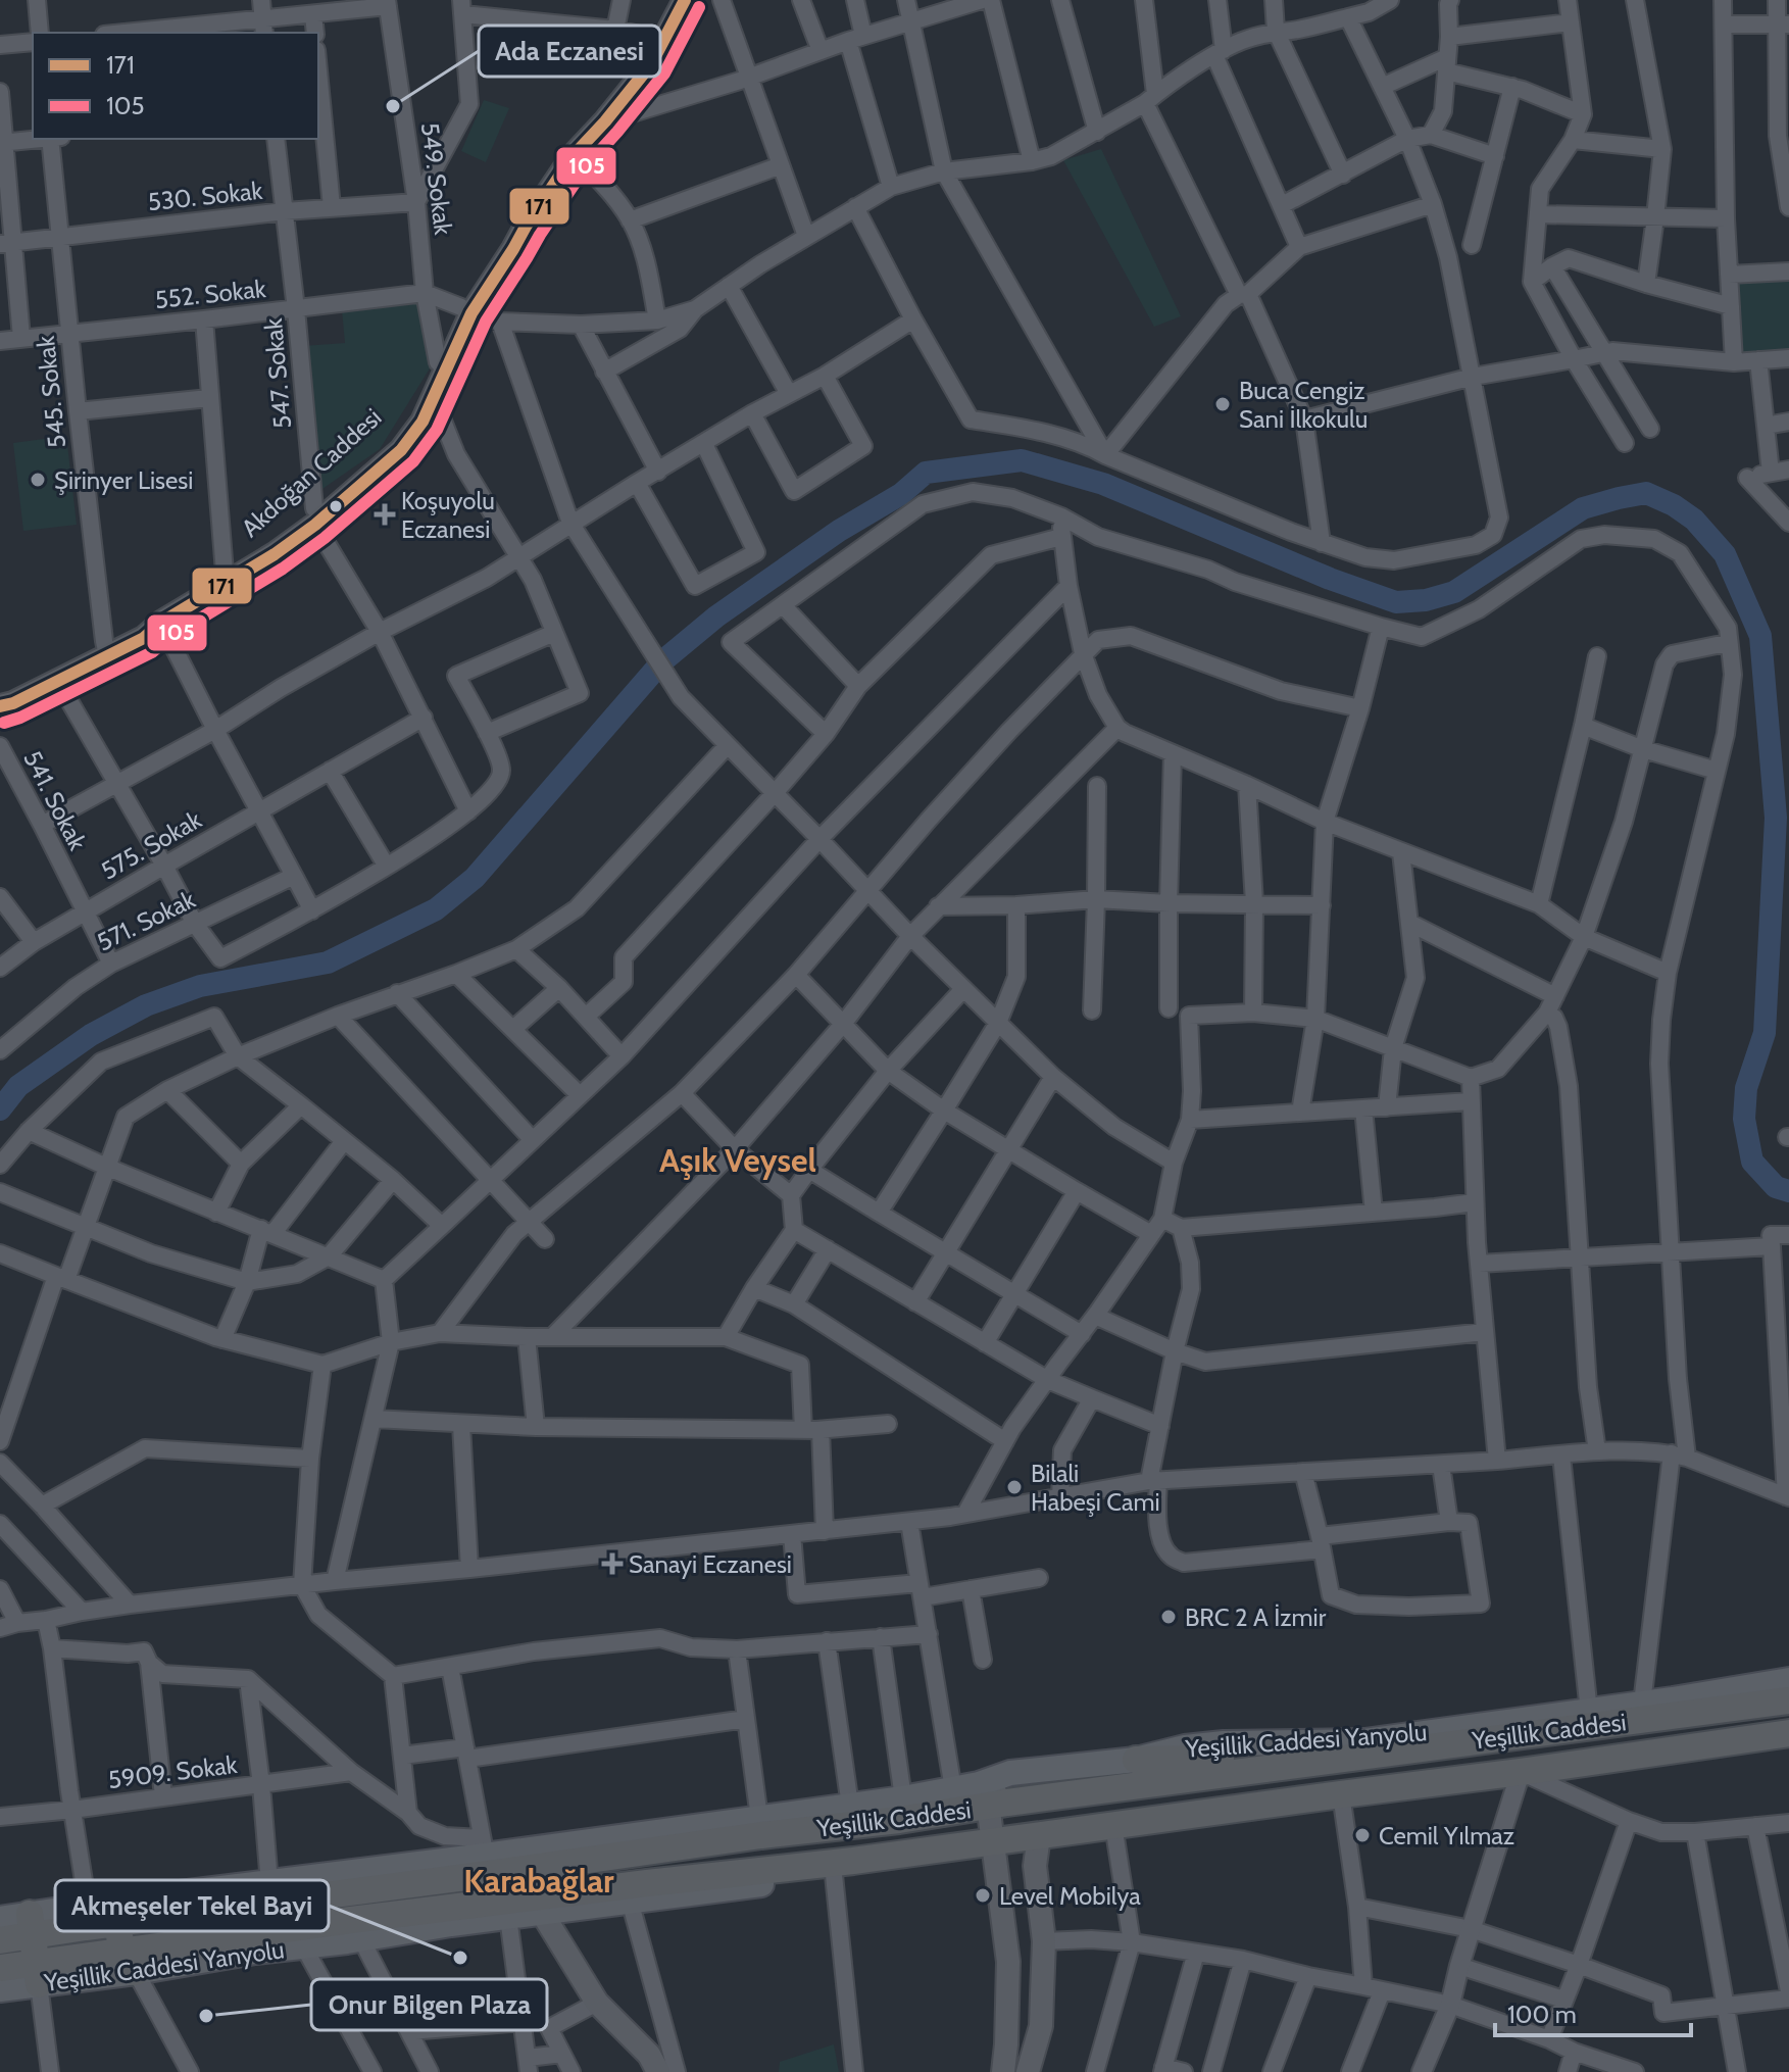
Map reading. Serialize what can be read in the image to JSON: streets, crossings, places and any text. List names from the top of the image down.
{
  "streets": {
    "highway": ["Yeşillik Caddesi"],
    "main road": ["Akdoğan Caddesi", "Yeşillik Caddesi Yanyolu"],
    "street": [
      "549. Sokak",
      "530. Sokak",
      "552. Sokak",
      "547. Sokak",
      "545. Sokak",
      "541. Sokak",
      "575. Sokak",
      "571. Sokak",
      "5909. Sokak"
    ]
  },
  "crossings": [
    ["549. Sokak", "530. Sokak"],
    ["549. Sokak", "552. Sokak"],
    ["549. Sokak", "Akdoğan Caddesi"],
    ["530. Sokak", "547. Sokak"],
    ["530. Sokak", "545. Sokak"],
    ["552. Sokak", "547. Sokak"],
    ["552. Sokak", "545. Sokak"],
    ["547. Sokak", "Akdoğan Caddesi"],
    ["545. Sokak", "Akdoğan Caddesi"],
    ["541. Sokak", "575. Sokak"],
    ["541. Sokak", "571. Sokak"],
    ["Yeşillik Caddesi", "Yeşillik Caddesi Yanyolu"]
  ],
  "districts": ["Aşık Veysel", "Karabağlar"],
  "places": {
    "other": [
      "Ada Eczanesi",
      "Buca Cengiz Sani İlkokulu",
      "Şirinyer Lisesi",
      "Bilali Habeşi Cami",
      "BRC 2 A İzmir",
      "Cemil Yılmaz",
      "Level Mobilya",
      "Akmeşeler Tekel Bayi",
      "Onur Bilgen Plaza"
    ],
    "health": ["Koşuyolu Eczanesi", "Sanayi Eczanesi"]
  },
  "lines": ["transit line 171", "transit line 105"],
  "legend": ["171", "105"],
  "scale_bar": "100 m"
}
